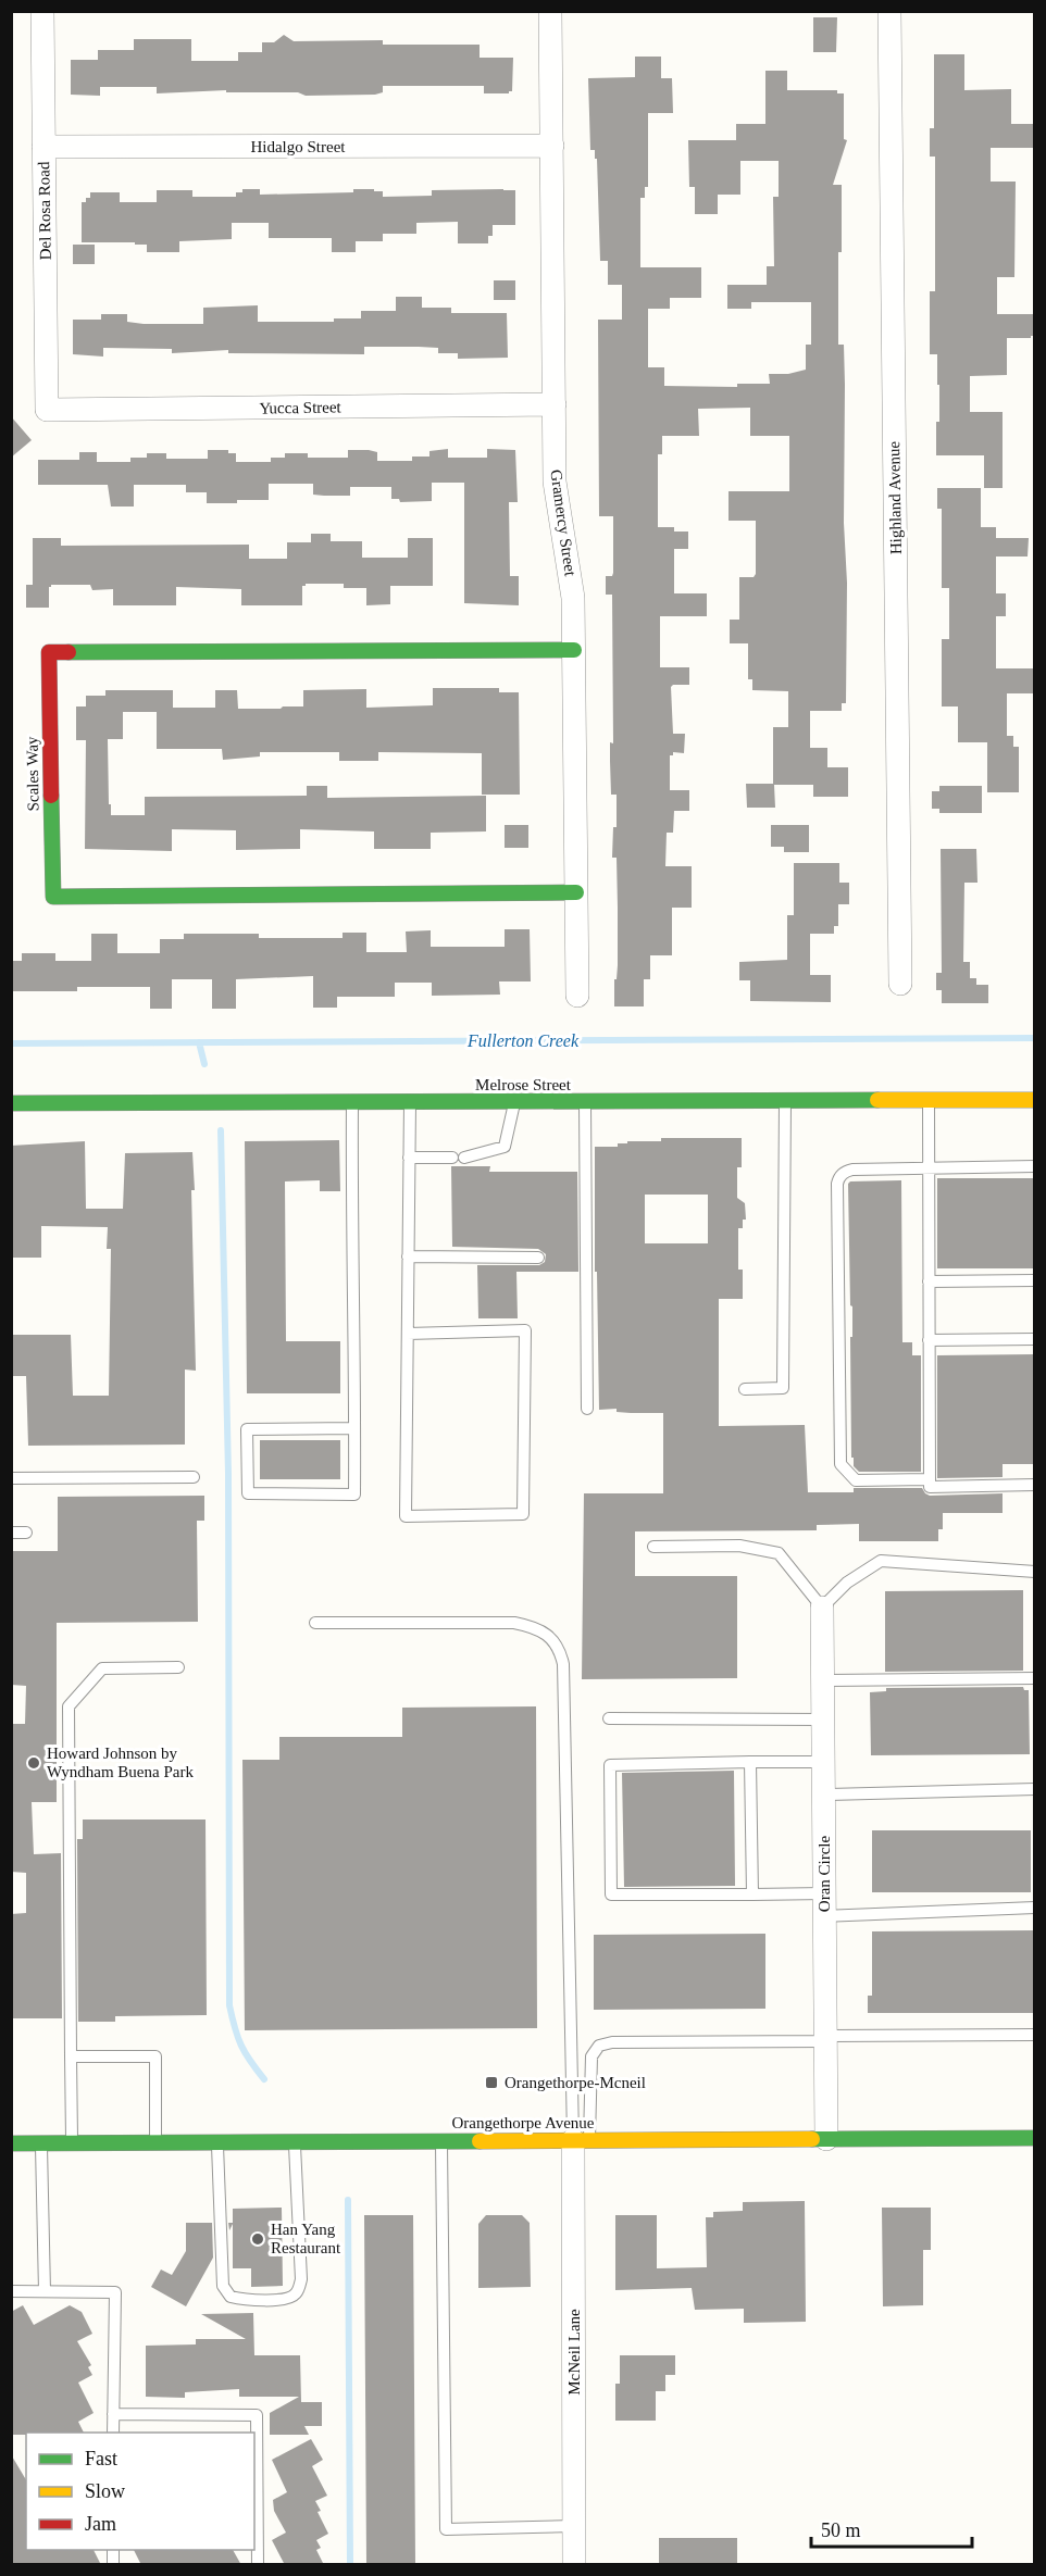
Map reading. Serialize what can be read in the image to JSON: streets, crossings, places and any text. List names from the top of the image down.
{
  "streets": {
    "street": [
      "Hidalgo Street",
      "Del Rosa Road",
      "Yucca Street",
      "Highland Avenue",
      "Gramercy Street",
      "Scales Way",
      "Melrose Street",
      "Oran Circle",
      "Orangethorpe Avenue",
      "McNeil Lane"
    ]
  },
  "crossings": [
    ["Hidalgo Street", "Del Rosa Road"],
    ["Hidalgo Street", "Gramercy Street"],
    ["Del Rosa Road", "Yucca Street"],
    ["Yucca Street", "Gramercy Street"],
    ["Gramercy Street", "Scales Way"],
    ["Oran Circle", "Orangethorpe Avenue"],
    ["Orangethorpe Avenue", "McNeil Lane"]
  ],
  "water": ["Fullerton Creek"],
  "places": {
    "other": ["Howard Johnson by Wyndham Buena Park", "Han Yang Restaurant"],
    "transit": ["Orangethorpe-Mcneil"]
  },
  "legend": ["Fast", "Slow", "Jam"],
  "scale_bar": "50 m"
}
